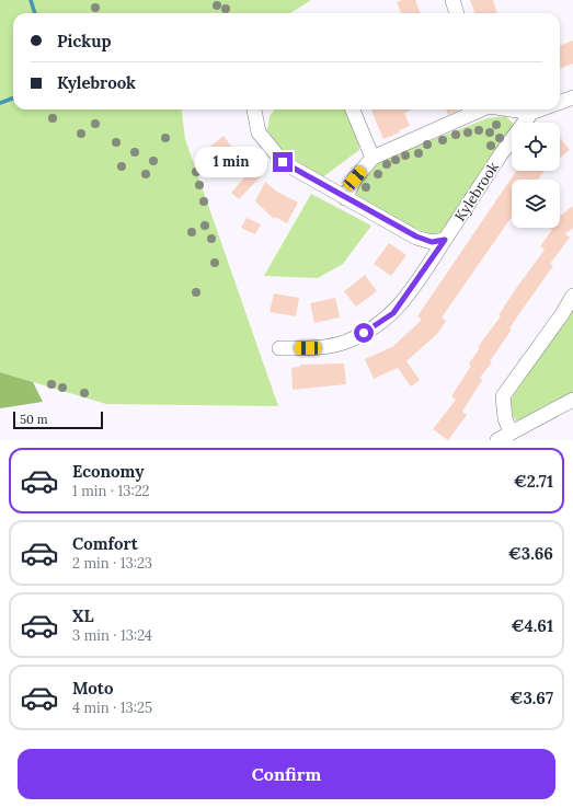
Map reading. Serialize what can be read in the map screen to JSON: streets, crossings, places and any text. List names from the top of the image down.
{
  "streets": {
    "street": ["Kylebrook"]
  },
  "scale_bar": "50 m",
  "page": {
    "banner": ["Pickup", "Kylebrook"],
    "bubble": "1 min",
    "scale": "50 m",
    "list": [
      {
        "name": "Economy",
        "note": "1 min · 13:22",
        "value": "€2.71"
      },
      {
        "name": "Comfort",
        "note": "2 min · 13:23",
        "value": "€3.66"
      },
      {
        "name": "XL",
        "note": "3 min · 13:24",
        "value": "€4.61"
      },
      {
        "name": "Moto",
        "note": "4 min · 13:25",
        "value": "€3.67"
      }
    ],
    "buttons": "Confirm"
  }
}
